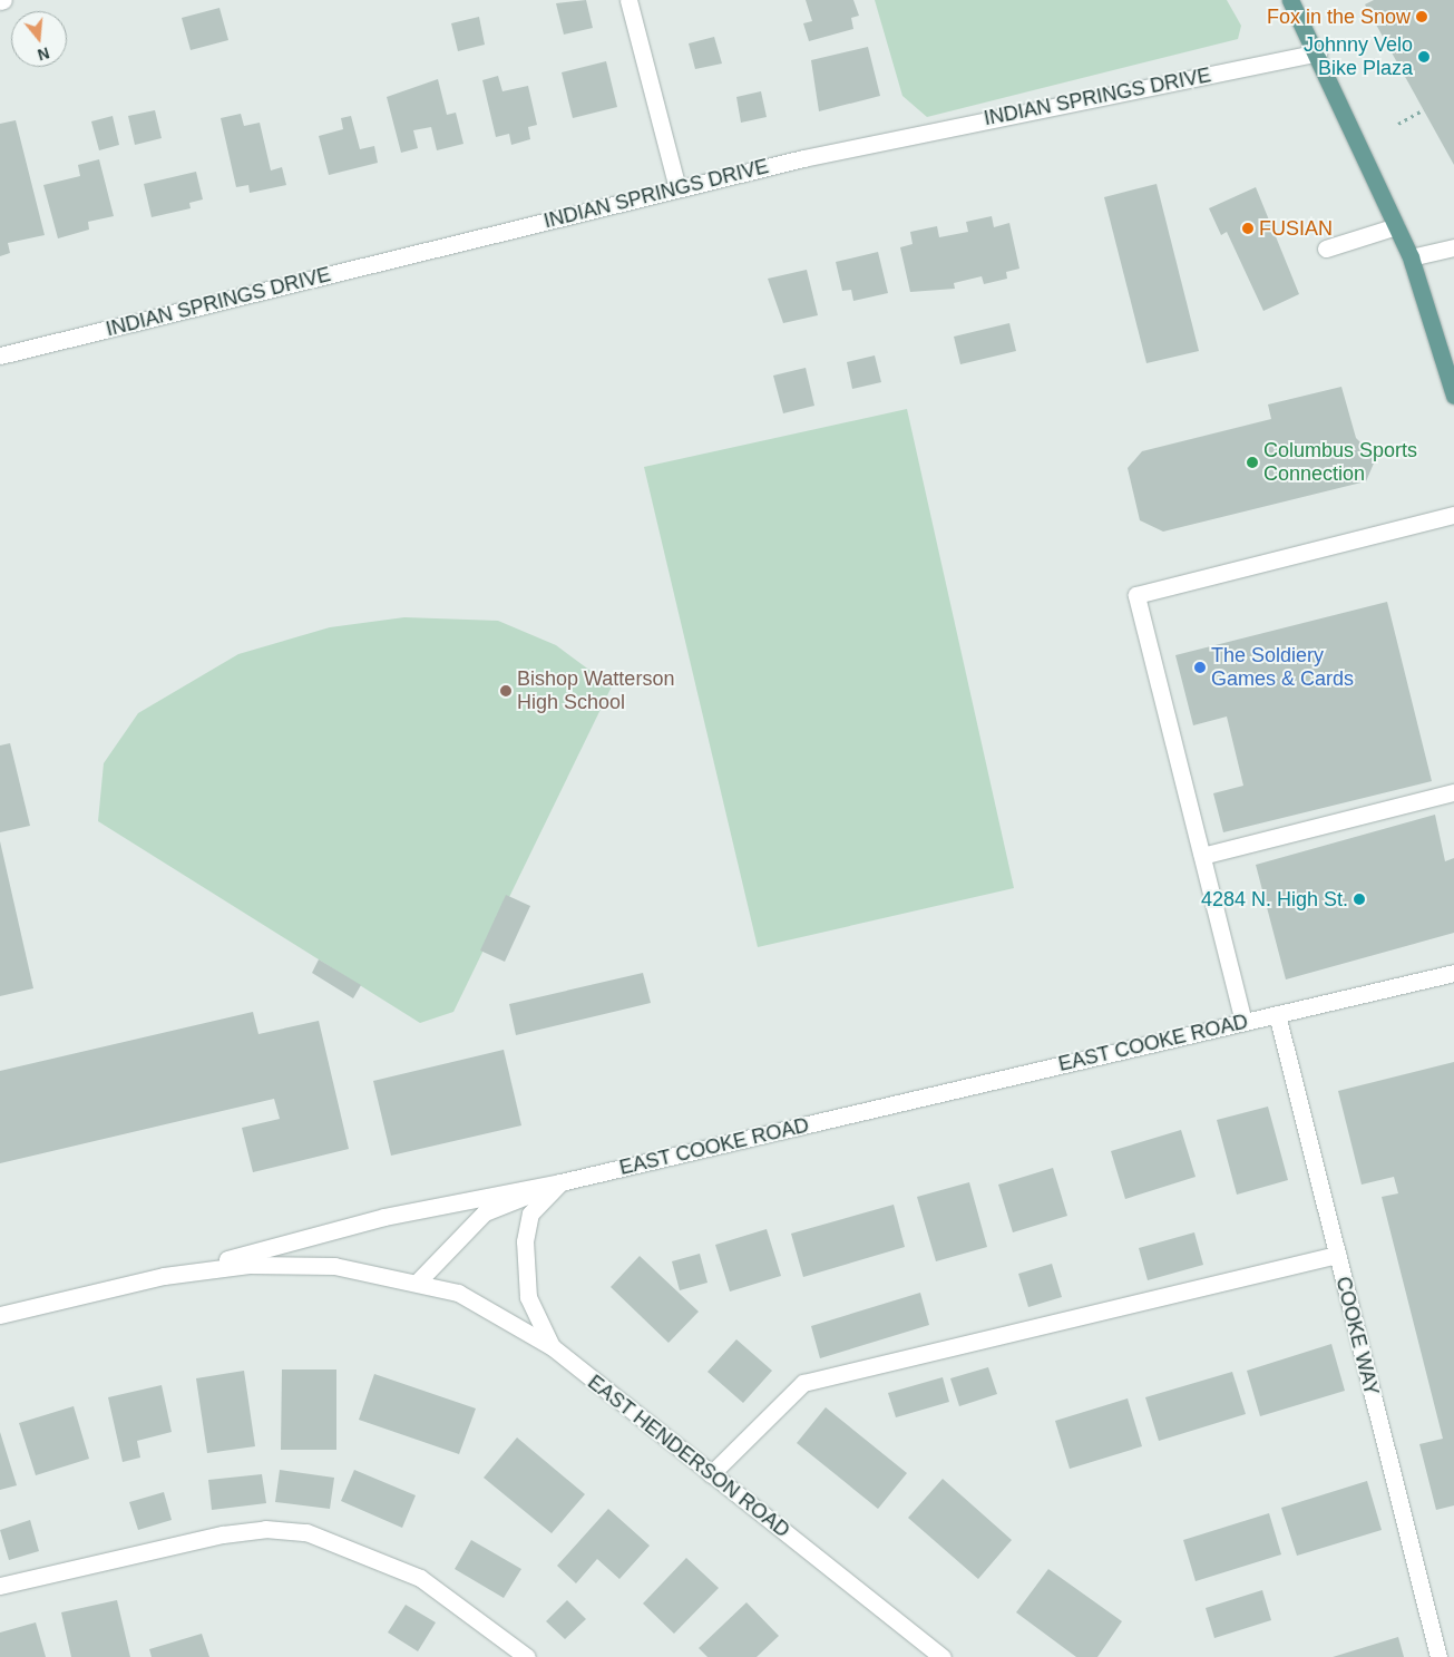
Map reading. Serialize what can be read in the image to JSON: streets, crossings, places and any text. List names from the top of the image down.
{
  "streets": {
    "street": [
      "INDIAN SPRINGS DRIVE",
      "EAST COOKE ROAD",
      "COOKE WAY",
      "EAST HENDERSON ROAD"
    ]
  },
  "crossings": [
    ["EAST COOKE ROAD", "COOKE WAY"],
    ["EAST COOKE ROAD", "EAST HENDERSON ROAD"]
  ],
  "places": [
    "Fox in the Snow",
    "Johnny Velo Bike Plaza",
    "FUSIAN",
    "Columbus Sports Connection",
    "The Soldiery Games & Cards",
    "Bishop Watterson High School",
    "4284 N. High St."
  ],
  "north": "bottom"
}
